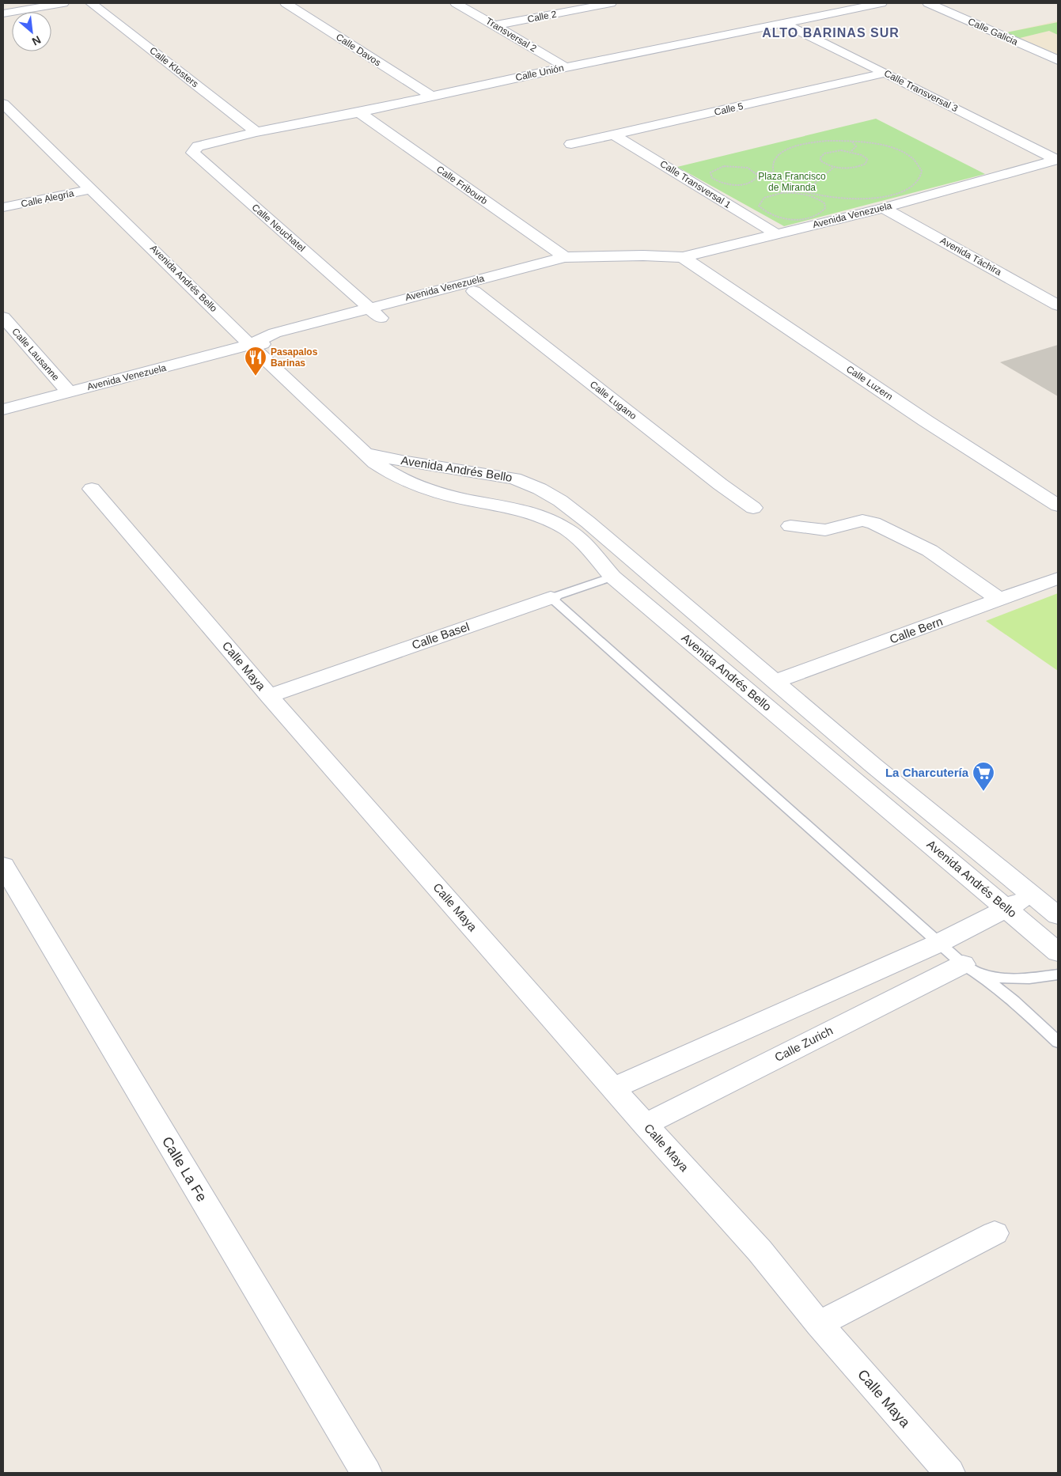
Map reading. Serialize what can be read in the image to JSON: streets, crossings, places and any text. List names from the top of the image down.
{
  "streets": {
    "street": [
      "Calle 2",
      "Calle Galicia",
      "Transversal 2",
      "Calle Davos",
      "Calle Klosters",
      "Calle Unión",
      "Calle Transversal 3",
      "Calle 5",
      "Calle Transversal 1",
      "Calle Fribourb",
      "Calle Alegría",
      "Avenida Venezuela",
      "Calle Neuchatel",
      "Avenida Táchira",
      "Avenida Andrés Bello",
      "Calle Lausanne",
      "Calle Luzern",
      "Calle Lugano",
      "Calle Bern",
      "Calle Basel",
      "Calle Maya",
      "Calle Zurich",
      "Calle La Fe"
    ]
  },
  "crossings": [
    ["Calle 2", "Transversal 2"],
    ["Transversal 2", "Calle Unión"],
    ["Calle Davos", "Calle Unión"],
    ["Calle Klosters", "Calle Unión"],
    ["Calle Unión", "Calle Transversal 3"],
    ["Calle Unión", "Calle Fribourb"],
    ["Calle Unión", "Calle Neuchatel"],
    ["Calle Transversal 3", "Calle 5"],
    ["Calle Transversal 3", "Avenida Venezuela"],
    ["Calle 5", "Calle Transversal 1"],
    ["Calle Transversal 1", "Avenida Venezuela"],
    ["Calle Fribourb", "Avenida Venezuela"],
    ["Calle Alegría", "Avenida Andrés Bello"],
    ["Avenida Venezuela", "Calle Neuchatel"],
    ["Avenida Venezuela", "Avenida Táchira"],
    ["Avenida Venezuela", "Avenida Andrés Bello"],
    ["Avenida Venezuela", "Calle Lausanne"],
    ["Avenida Venezuela", "Calle Luzern"],
    ["Avenida Venezuela", "Calle Lugano"],
    ["Avenida Andrés Bello", "Calle Bern"],
    ["Avenida Andrés Bello", "Calle Basel"],
    ["Calle Basel", "Calle Maya"],
    ["Calle Maya", "Calle Zurich"]
  ],
  "districts": ["ALTO BARINAS SUR"],
  "parks": ["Plaza Francisco de Miranda"],
  "places": {
    "restaurant": ["Pasapalos Barinas"],
    "supermarket": ["La Charcutería"]
  },
  "north": "bottom right"
}
